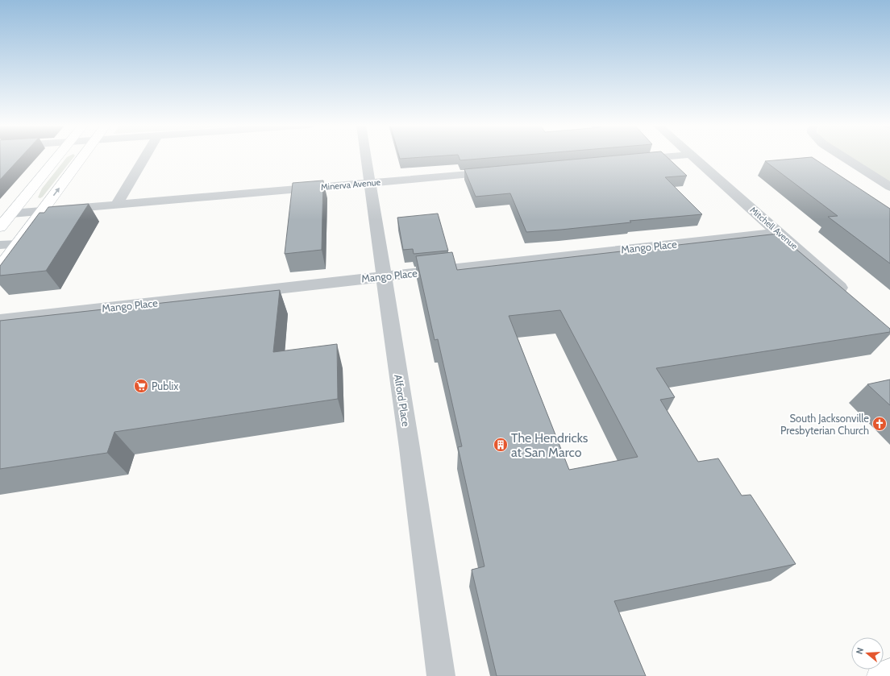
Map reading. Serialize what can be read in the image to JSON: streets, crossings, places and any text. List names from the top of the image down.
{
  "streets": {
    "street": [
      "Minerva Avenue",
      "Mitchell Avenue",
      "Mango Place",
      "Alford Place"
    ]
  },
  "crossings": [
    ["Minerva Avenue", "Alford Place"],
    ["Mitchell Avenue", "Mango Place"],
    ["Mango Place", "Alford Place"]
  ],
  "places": {
    "supermarket": ["Publix"],
    "church": ["South Jacksonville Presbyterian Church"],
    "building": ["The Hendricks at San Marco"]
  },
  "north": "left"
}
